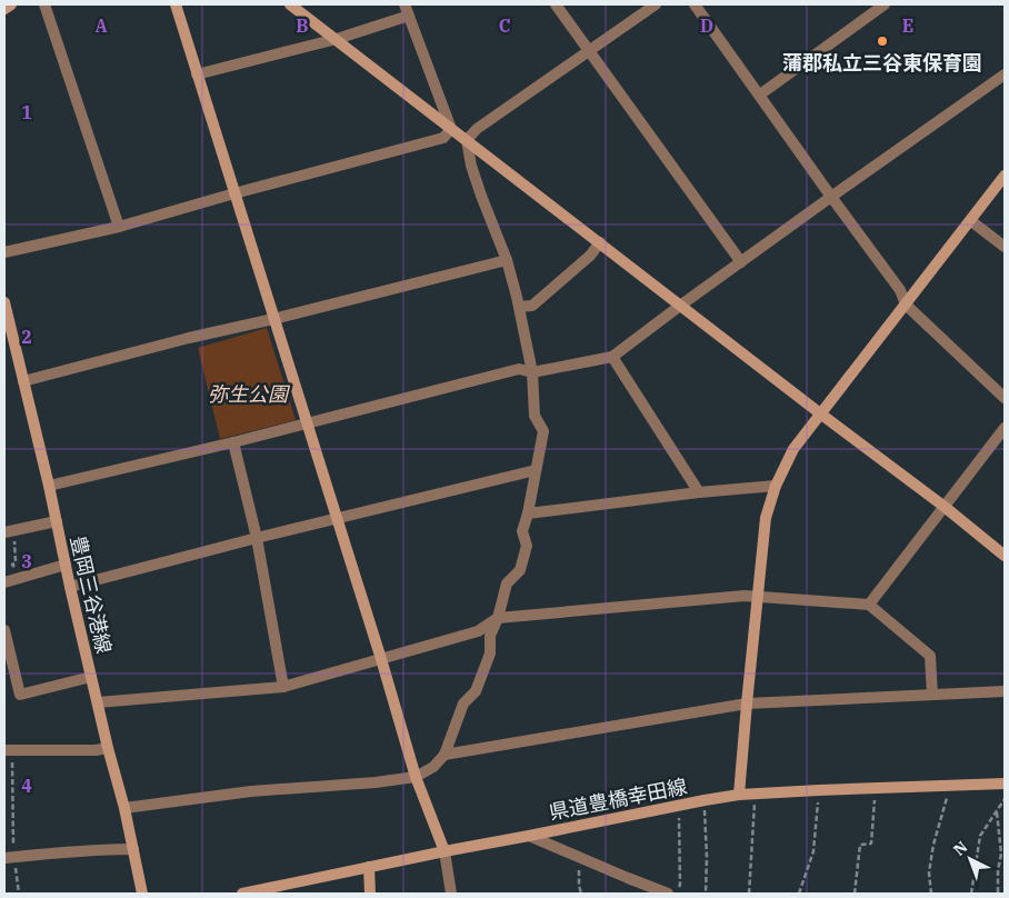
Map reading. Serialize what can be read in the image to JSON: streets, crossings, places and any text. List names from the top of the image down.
{
  "streets": {
    "street": ["豊岡三谷港線", "県道豊橋幸田線"]
  },
  "parks": ["弥生公園"],
  "places": ["蒲郡私立三谷東保育園"],
  "north": "top left",
  "grid": {
    "columns": [
      "A",
      "B",
      "C",
      "D",
      "E"
    ],
    "rows": [
      "1",
      "2",
      "3",
      "4"
    ]
  }
}
